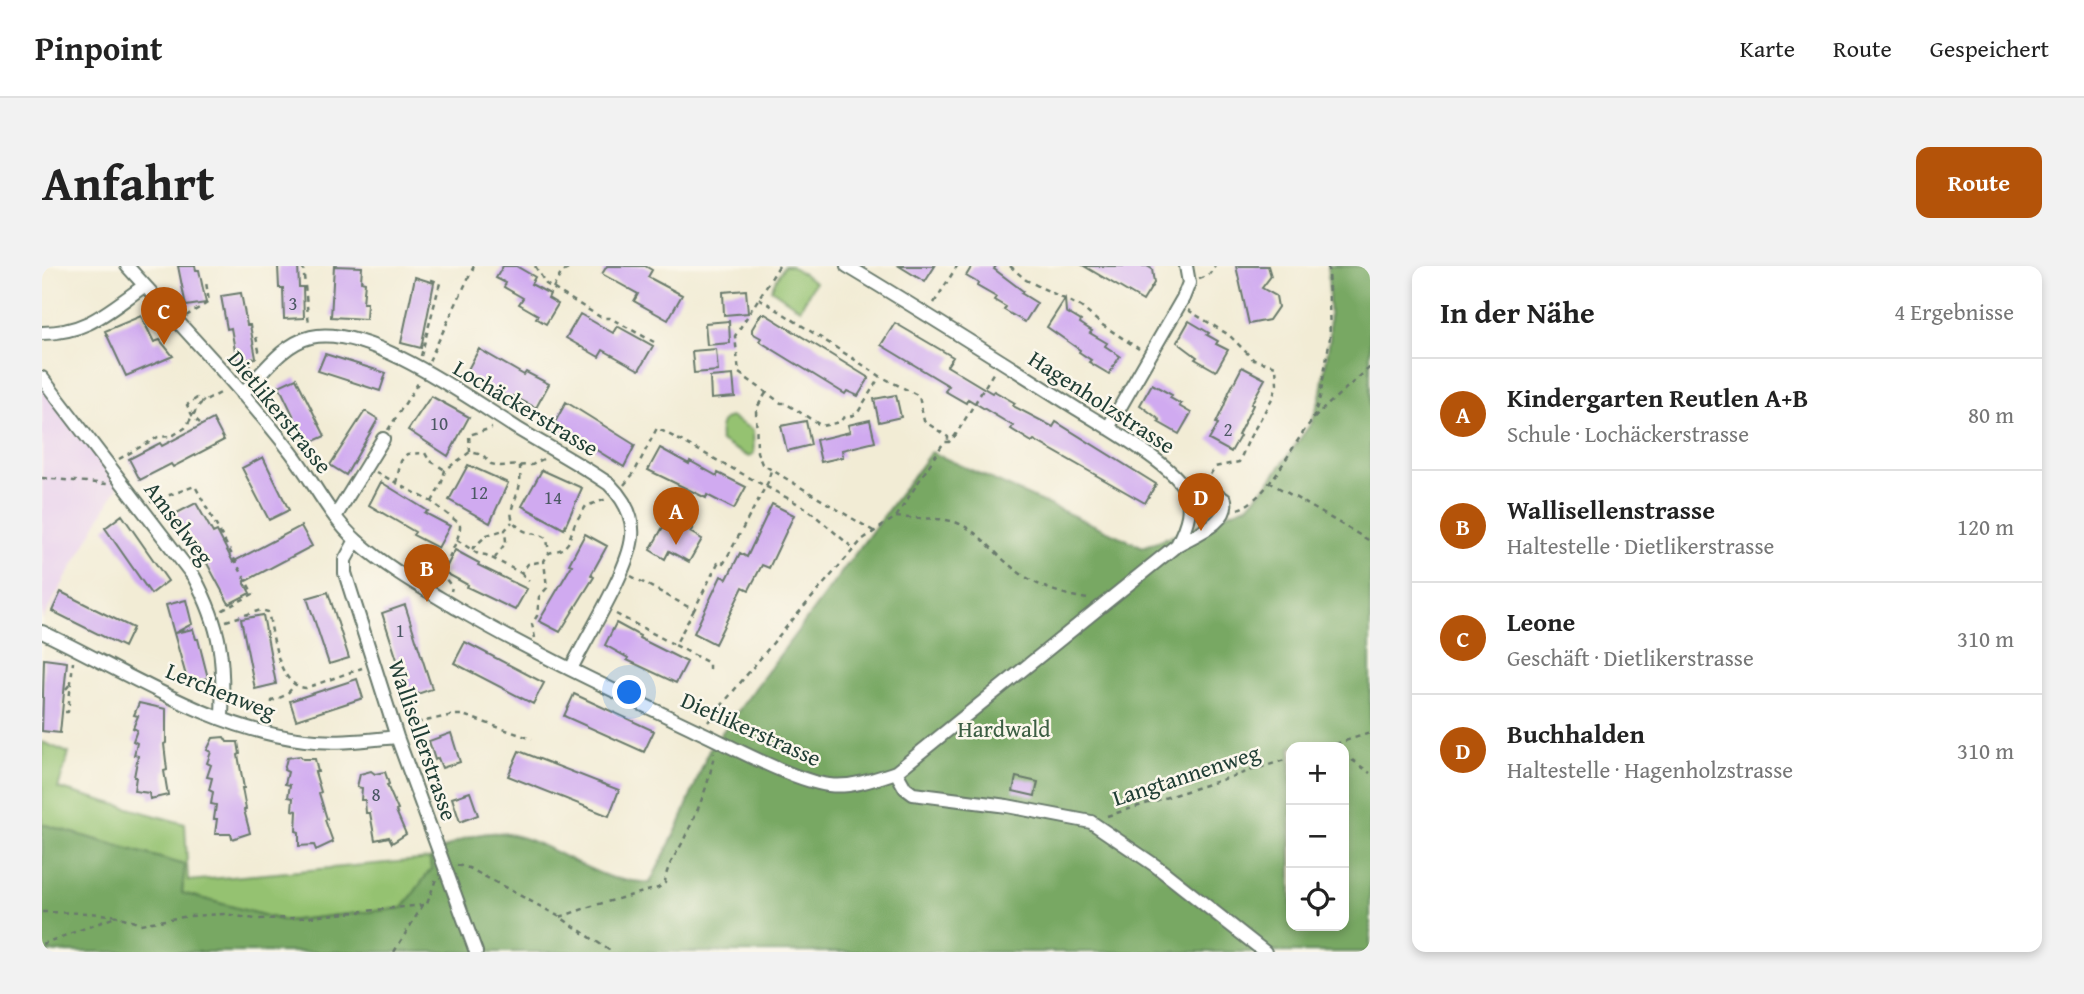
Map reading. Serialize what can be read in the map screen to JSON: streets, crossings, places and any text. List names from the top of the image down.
{
  "streets": {
    "street": [
      "Hagenholzstrasse",
      "Lochäckerstrasse",
      "Dietlikerstrasse",
      "Amselweg",
      "Lerchenweg",
      "Wallisellerstrasse"
    ],
    "path": ["Langtannenweg"]
  },
  "crossings": [
    ["Lochäckerstrasse", "Dietlikerstrasse"],
    ["Dietlikerstrasse", "Wallisellerstrasse"],
    ["Amselweg", "Lerchenweg"],
    ["Lerchenweg", "Wallisellerstrasse"]
  ],
  "parks": ["Hardwald"],
  "house_numbers": [
    "3",
    "10",
    "2",
    "12",
    "14",
    "1",
    "8"
  ],
  "page": {
    "header": "Pinpoint",
    "nav": ["Karte", "Route", "Gespeichert"],
    "title": "Anfahrt",
    "buttons": "Route",
    "heading": ["In der Nähe", "4 Ergebnisse"],
    "pins": [
      "C",
      "D",
      "A",
      "B"
    ],
    "list": [
      {
        "mark": "A",
        "name": "Kindergarten Reutlen A+B",
        "note": "Schule · Lochäckerstrasse",
        "value": "80 m"
      },
      {
        "mark": "B",
        "name": "Wallisellenstrasse",
        "note": "Haltestelle · Dietlikerstrasse",
        "value": "120 m"
      },
      {
        "mark": "C",
        "name": "Leone",
        "note": "Geschäft · Dietlikerstrasse",
        "value": "310 m"
      },
      {
        "mark": "D",
        "name": "Buchhalden",
        "note": "Haltestelle · Hagenholzstrasse",
        "value": "310 m"
      }
    ],
    "map_buttons": ["+", "−"]
  }
}
